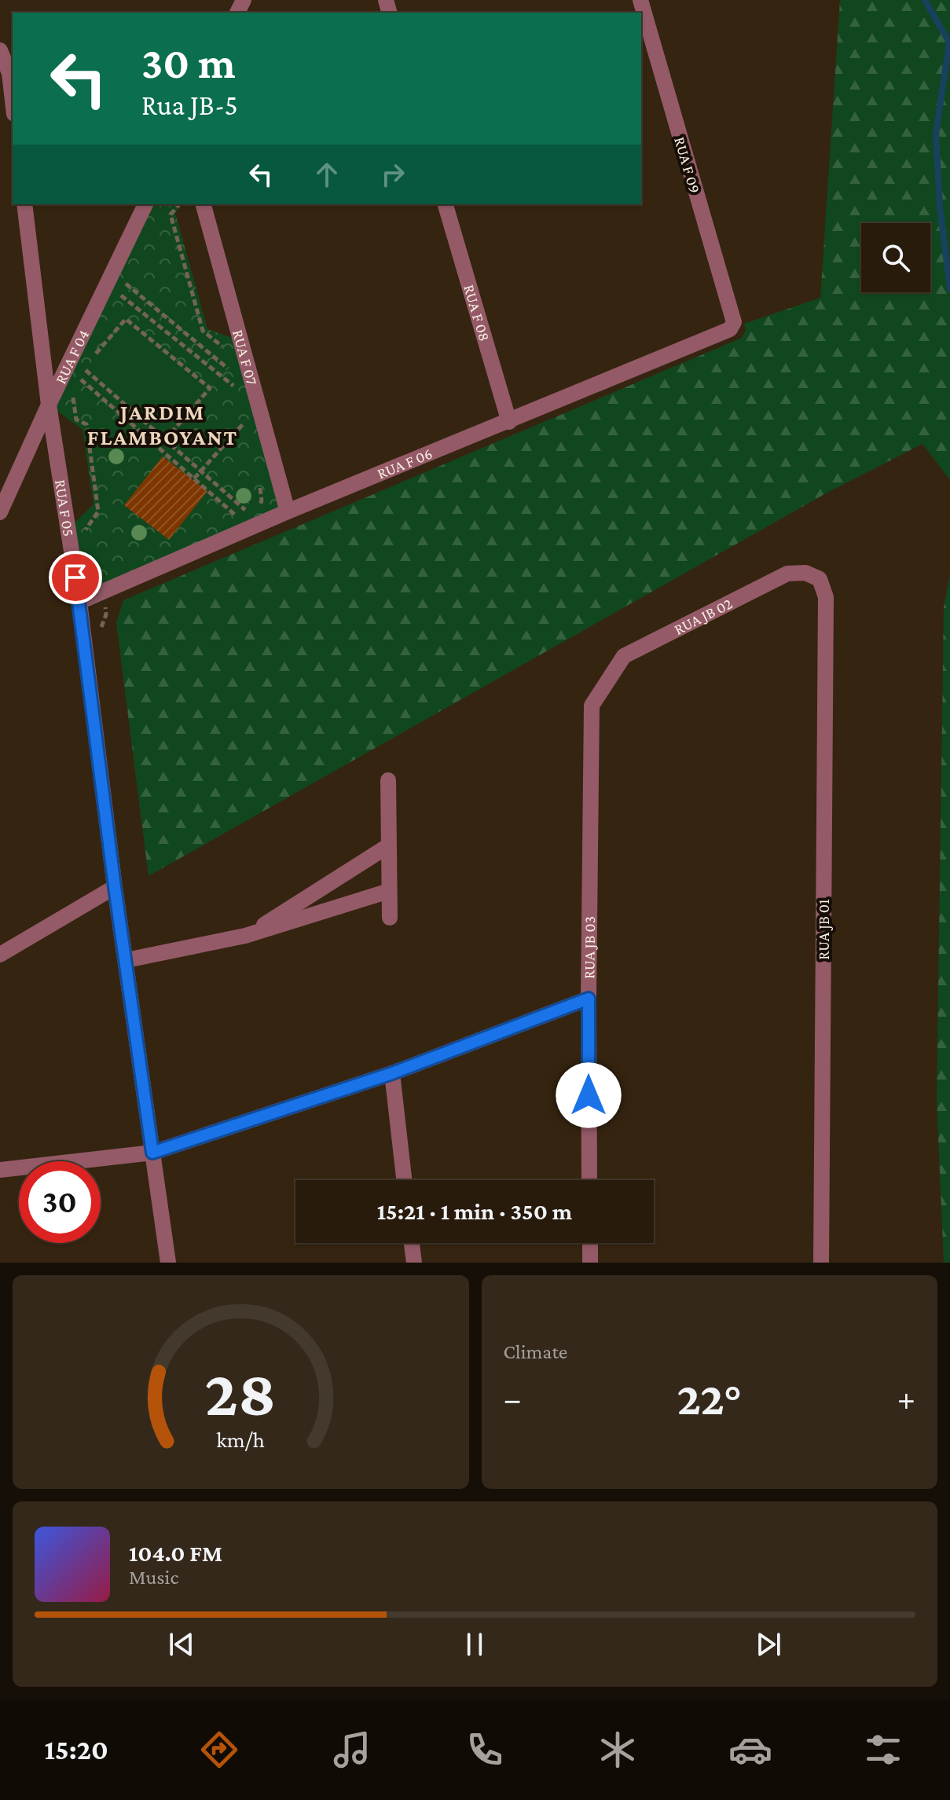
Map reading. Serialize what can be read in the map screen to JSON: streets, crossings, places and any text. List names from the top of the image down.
{
  "streets": {
    "street": [
      "RUA F 09",
      "RUA F 08",
      "RUA F 04",
      "RUA F 07",
      "RUA F 06",
      "RUA F 05",
      "RUA JB 02",
      "RUA JB 01",
      "RUA JB 03"
    ]
  },
  "crossings": [
    ["RUA F 09", "RUA F 06"],
    ["RUA F 08", "RUA F 06"],
    ["RUA F 04", "RUA F 05"],
    ["RUA F 07", "RUA F 06"],
    ["RUA F 06", "RUA F 05"],
    ["RUA JB 02", "RUA JB 01"],
    ["RUA JB 02", "RUA JB 03"]
  ],
  "districts": ["JARDIM FLAMBOYANT"],
  "page": {
    "turn": ["30 m", "Rua JB-5"],
    "limit": "30",
    "trip": "15:21 · 1 min · 350 m",
    "tile": "Climate",
    "heat": ["−", "22°", "+"],
    "song": ["104.0 FM", "Music"],
    "tabs": "15:20",
    "gauge": ["28", "km/h"]
  }
}
